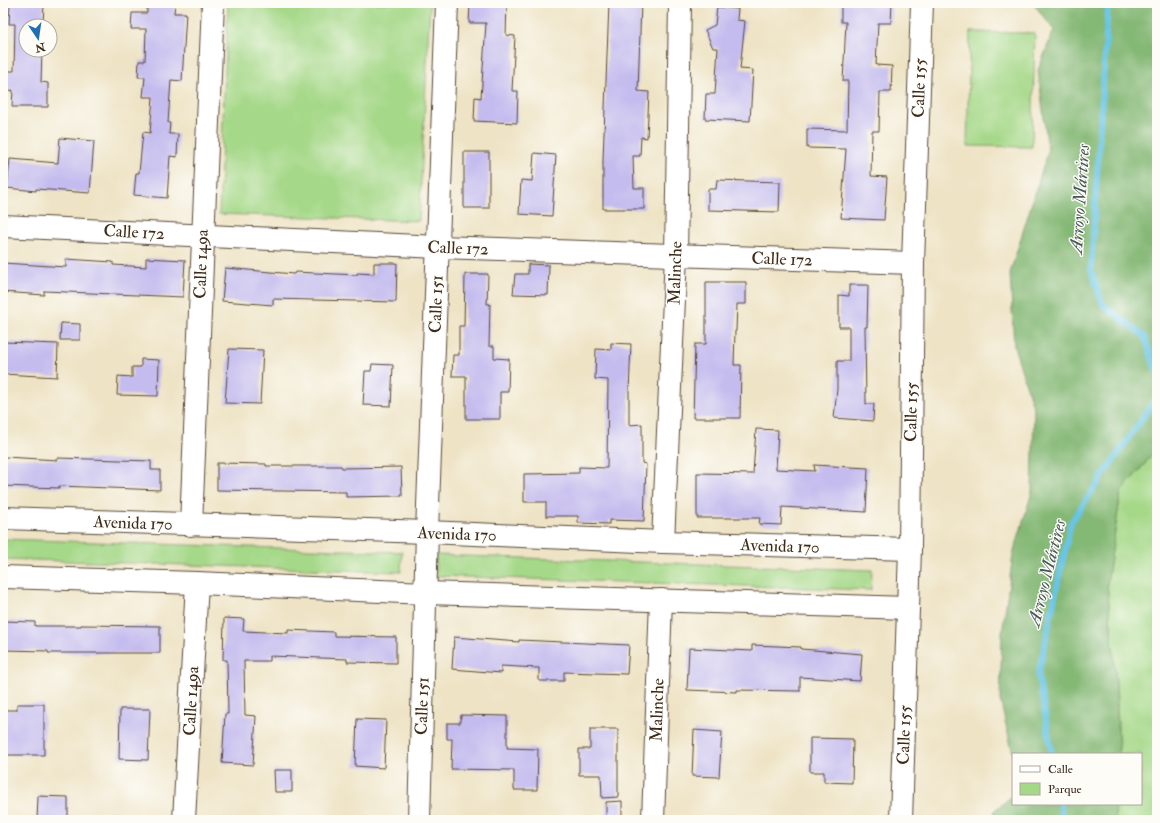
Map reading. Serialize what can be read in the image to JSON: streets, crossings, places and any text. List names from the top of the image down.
{
  "streets": {
    "street": [
      "Calle 155",
      "Calle 172",
      "Calle 149a",
      "Malinche",
      "Calle 151",
      "Avenida 170"
    ]
  },
  "crossings": [
    ["Calle 155", "Calle 172"],
    ["Calle 155", "Avenida 170"],
    ["Calle 172", "Calle 149a"],
    ["Calle 172", "Malinche"],
    ["Calle 172", "Calle 151"],
    ["Calle 149a", "Avenida 170"],
    ["Malinche", "Avenida 170"],
    ["Calle 151", "Avenida 170"]
  ],
  "water": ["Arroyo Mártires"],
  "legend": ["Calle", "Parque"],
  "north": "bottom"
}
